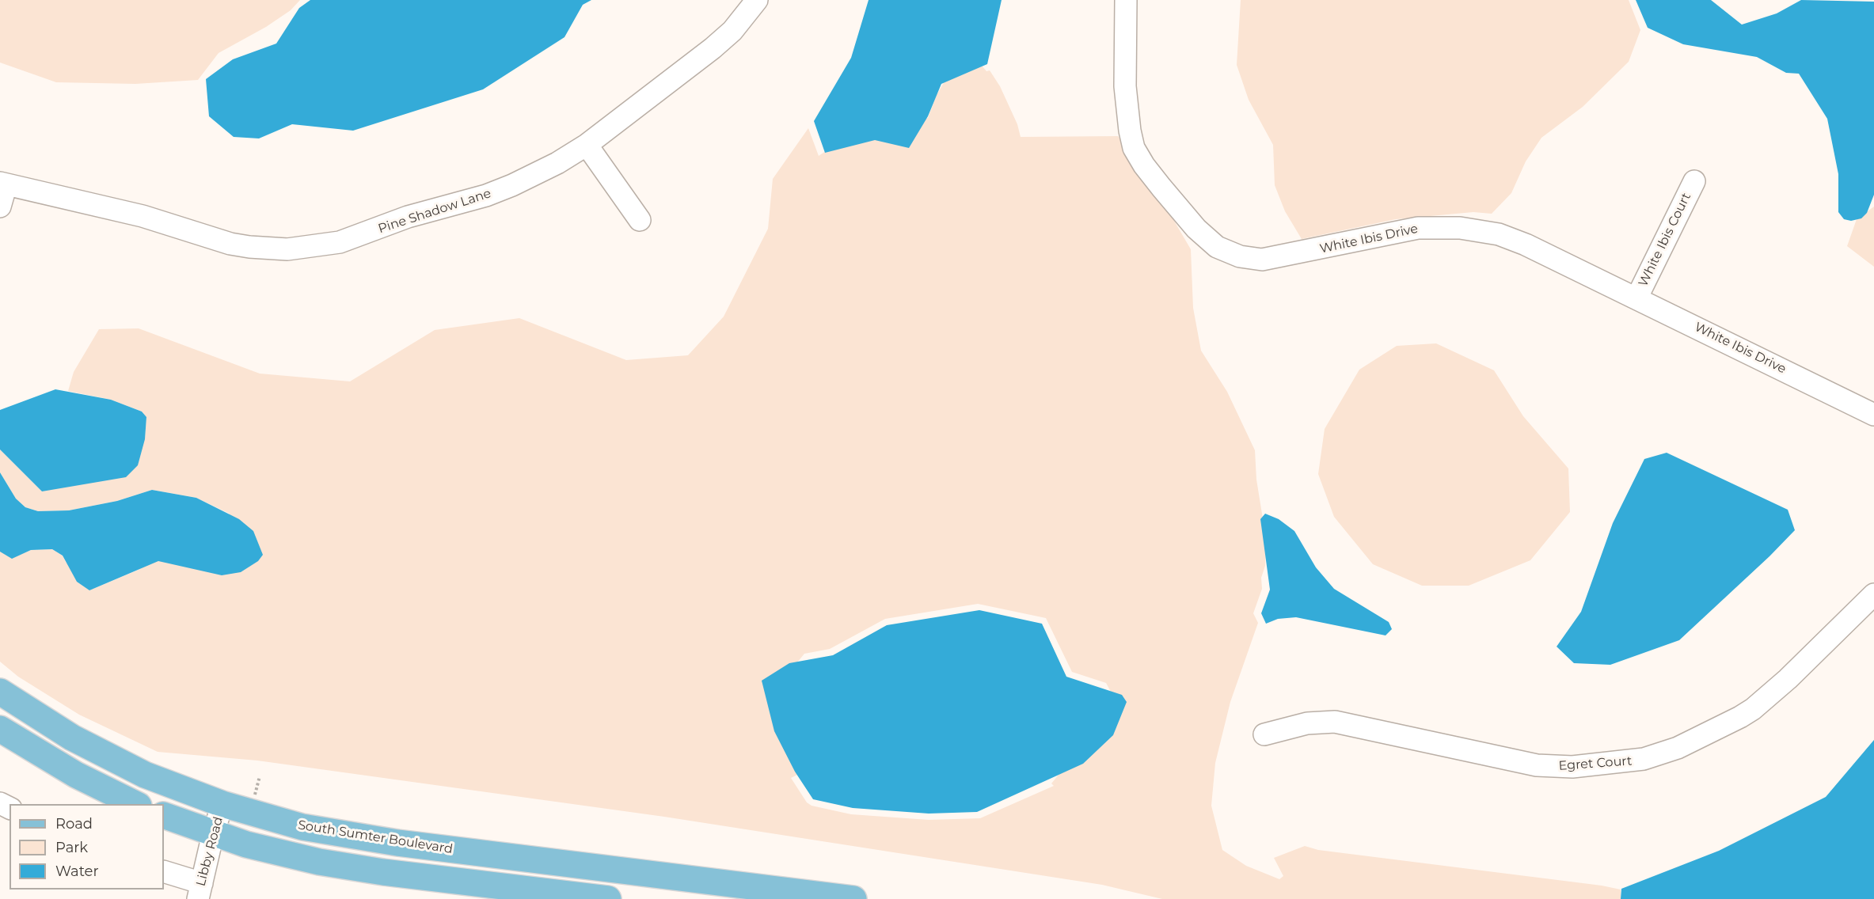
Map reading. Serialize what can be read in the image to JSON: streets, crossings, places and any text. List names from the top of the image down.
{
  "streets": {
    "main road": ["South Sumter Boulevard"],
    "street": [
      "Pine Shadow Lane",
      "White Ibis Drive",
      "White Ibis Court",
      "Egret Court",
      "Libby Road"
    ]
  },
  "crossings": [
    ["White Ibis Drive", "White Ibis Court"],
    ["South Sumter Boulevard", "Libby Road"]
  ],
  "legend": ["Road", "Park", "Water"]
}
